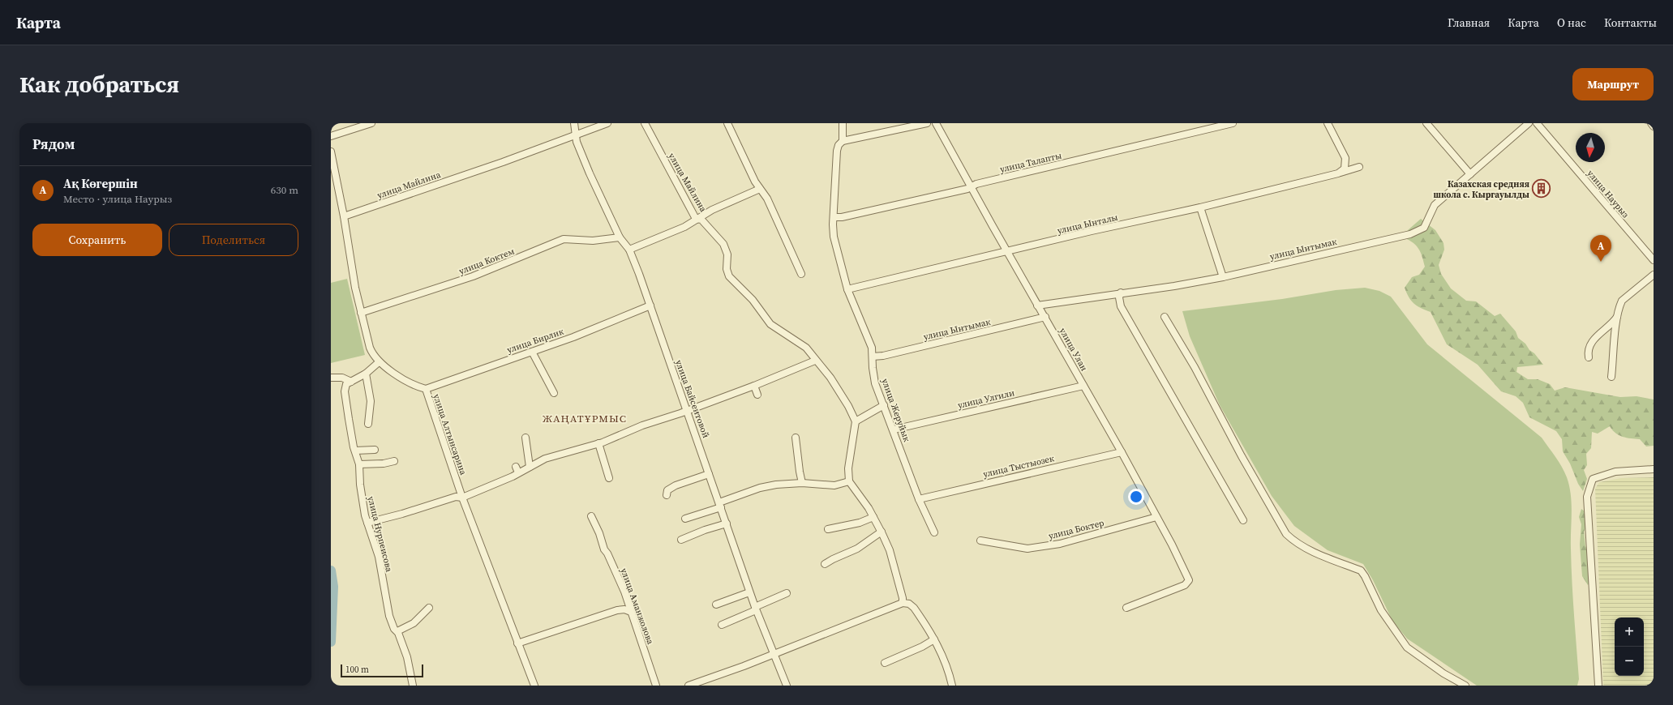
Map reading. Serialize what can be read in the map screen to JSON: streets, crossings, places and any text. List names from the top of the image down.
{
  "streets": {
    "street": [
      "улица Талапты",
      "улица Майлина",
      "улица Наурыз",
      "улица Ынталы",
      "улица Ынтымак",
      "улица Коктем",
      "улица Бирлик",
      "улица Улан",
      "улица Байсеитовой",
      "улица Улгили",
      "улица Жеруйык",
      "улица Алтынсарина",
      "улица Тыстыозек",
      "улица Боктер",
      "улица Нурпеисова",
      "улица Аманжолова"
    ]
  },
  "crossings": [
    ["улица Талапты", "улица Улан"],
    ["улица Талапты", "улица Жеруйык"],
    ["улица Майлина", "улица Байсеитовой"],
    ["улица Майлина", "улица Алтынсарина"],
    ["улица Ынталы", "улица Улан"],
    ["улица Ынталы", "улица Жеруйык"],
    ["улица Ынтымак", "улица Улан"],
    ["улица Ынтымак", "улица Жеруйык"],
    ["улица Коктем", "улица Байсеитовой"],
    ["улица Коктем", "улица Алтынсарина"],
    ["улица Бирлик", "улица Байсеитовой"],
    ["улица Бирлик", "улица Алтынсарина"],
    ["улица Улан", "улица Улгили"],
    ["улица Улан", "улица Тыстыозек"],
    ["улица Улан", "улица Боктер"],
    ["улица Улгили", "улица Жеруйык"],
    ["улица Жеруйык", "улица Тыстыозек"]
  ],
  "districts": ["ЖАҢАТҰРМЫС"],
  "places": {
    "building": ["Казахская средняя школа с. Кыргауылды"]
  },
  "scale_bar": "100 m",
  "north": "bottom",
  "page": {
    "header": "Карта",
    "nav": [
      "Главная",
      "Карта",
      "О нас",
      "Контакты"
    ],
    "buttons": [
      "Маршрут",
      ["Сохранить", "Поделиться"]
    ],
    "title": "Как добраться",
    "heading": "Рядом",
    "list": [
      {
        "mark": "A",
        "name": "Ақ Көгершін",
        "note": "Место · улица Наурыз",
        "value": "630 m"
      }
    ],
    "pins": "A",
    "map_buttons": ["+", "−"],
    "scale": "100 m"
  }
}
